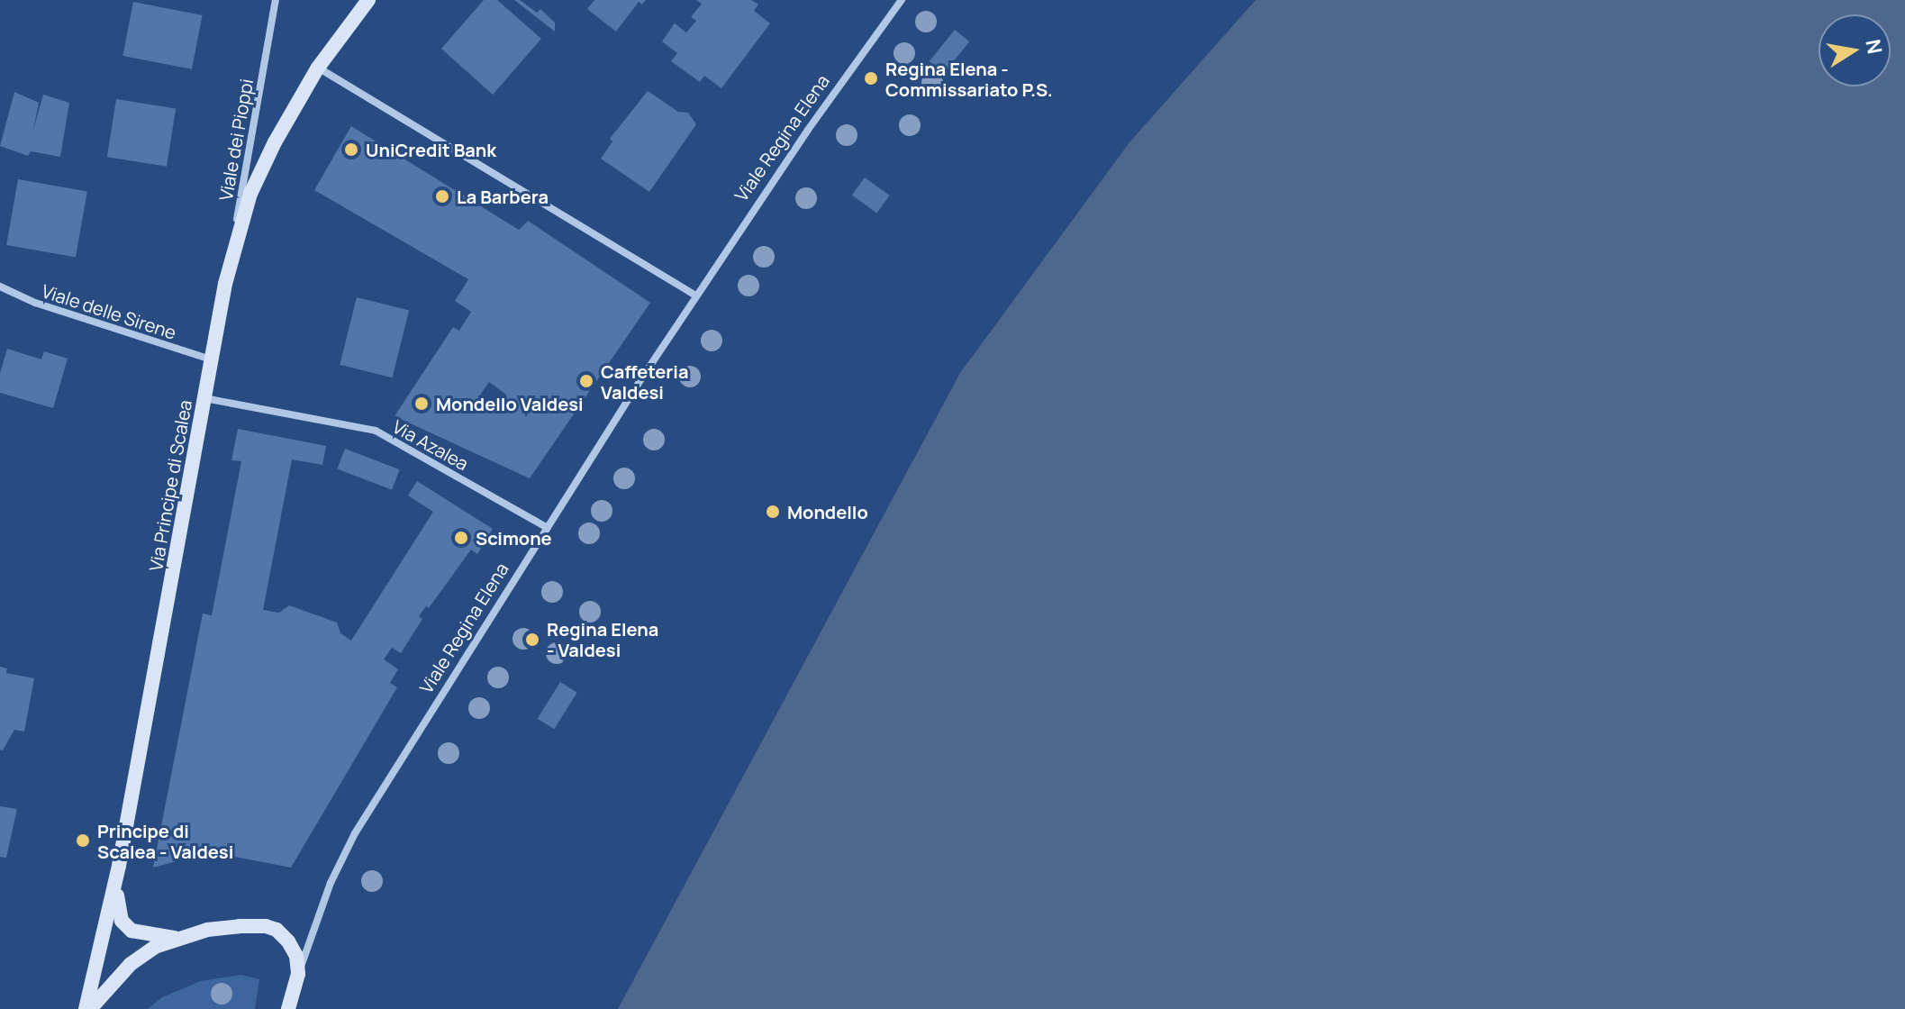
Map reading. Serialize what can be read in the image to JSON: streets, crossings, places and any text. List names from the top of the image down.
{
  "streets": {
    "main road": ["Viale Regina Elena", "Via Principe di Scalea"],
    "street": ["Viale dei Pioppi", "Viale delle Sirene", "Via Azalea"]
  },
  "crossings": [
    ["Viale Regina Elena", "Via Azalea"],
    ["Viale dei Pioppi", "Via Principe di Scalea"],
    ["Viale delle Sirene", "Via Principe di Scalea"],
    ["Via Azalea", "Via Principe di Scalea"]
  ],
  "places": [
    "Regina Elena - Commissariato P.S.",
    "UniCredit Bank",
    "La Barbera",
    "Caffeteria Valdesi",
    "Mondello Valdesi",
    "Mondello",
    "Scimone",
    "Regina Elena - Valdesi",
    "Principe di Scalea - Valdesi"
  ],
  "north": "right"
}
